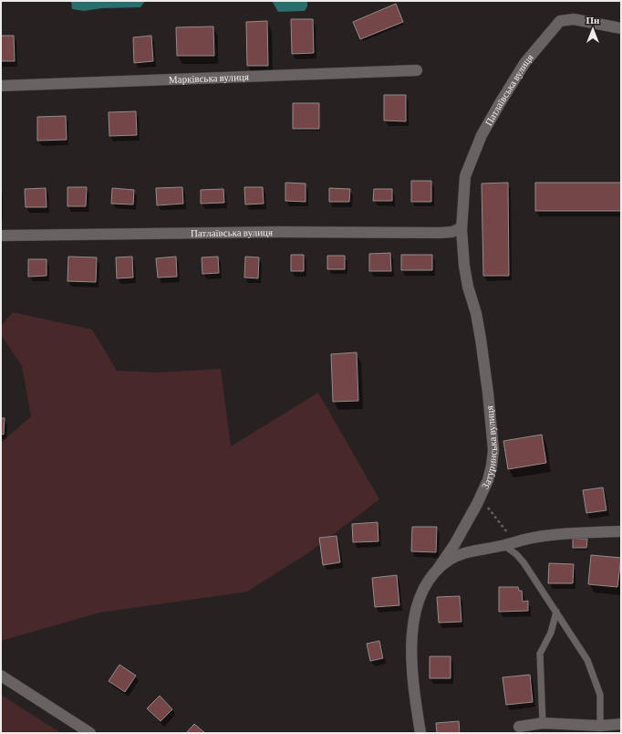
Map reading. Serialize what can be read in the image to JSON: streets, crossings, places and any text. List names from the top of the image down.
{
  "streets": {
    "street": ["Марківська вулиця", "Патлаївська вулиця", "Затуринська вулиця"]
  },
  "crossings": [
    ["Патлаївська вулиця", "Затуринська вулиця"]
  ],
  "north": "top"
}
